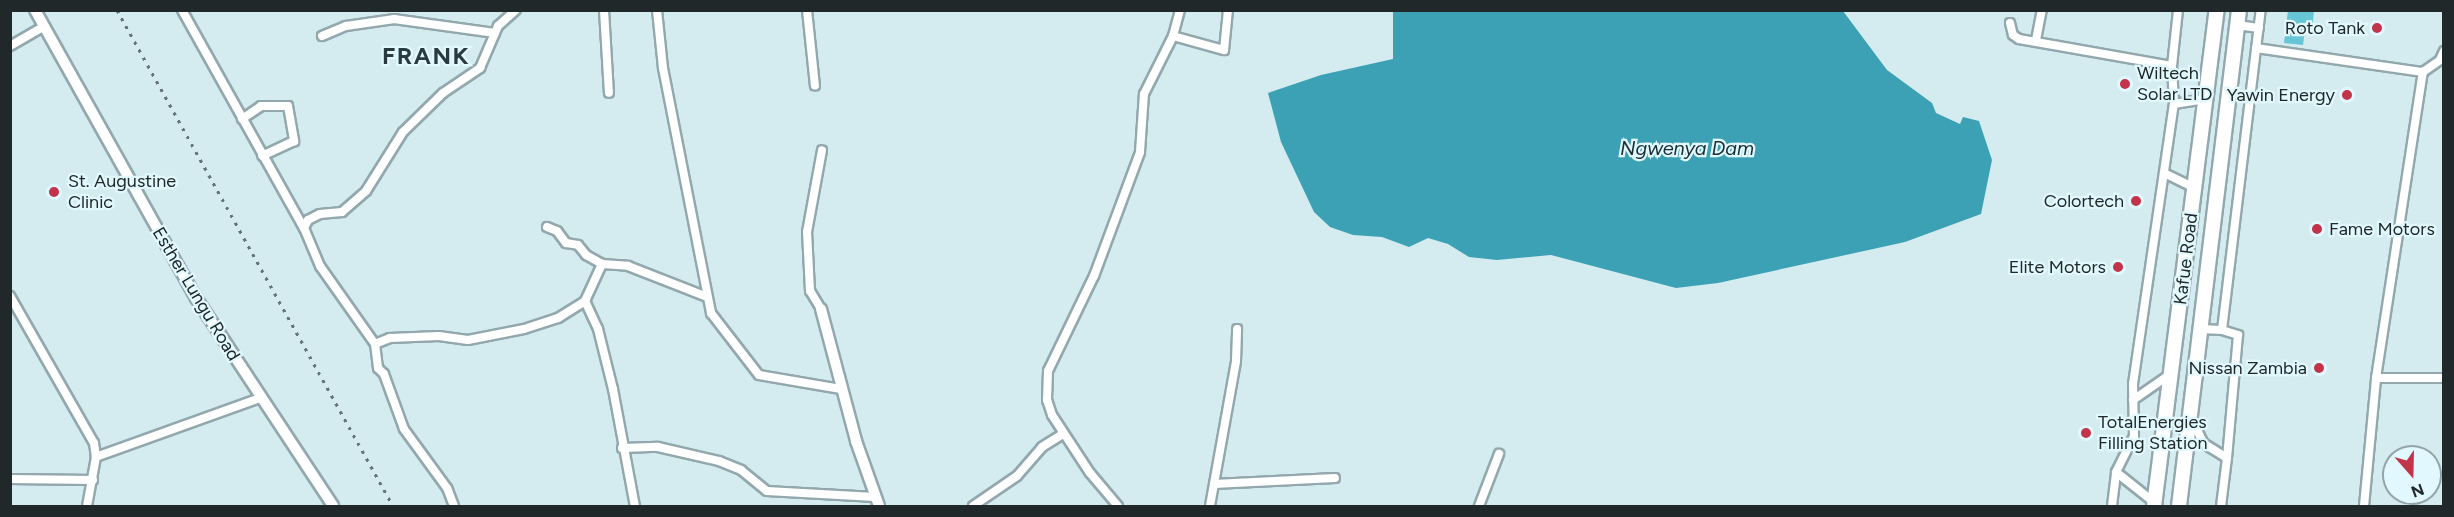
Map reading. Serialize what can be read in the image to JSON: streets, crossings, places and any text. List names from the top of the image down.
{
  "streets": {
    "main road": ["Kafue Road"],
    "street": ["Esther Lungu Road"]
  },
  "districts": ["FRANK"],
  "water": ["Ngwenya Dam"],
  "places": [
    "Roto Tank",
    "Wiltech Solar LTD",
    "Yawin Energy",
    "St. Augustine Clinic",
    "Colortech",
    "Fame Motors",
    "Elite Motors",
    "Nissan Zambia",
    "TotalEnergies Filling Station"
  ],
  "north": "bottom"
}
